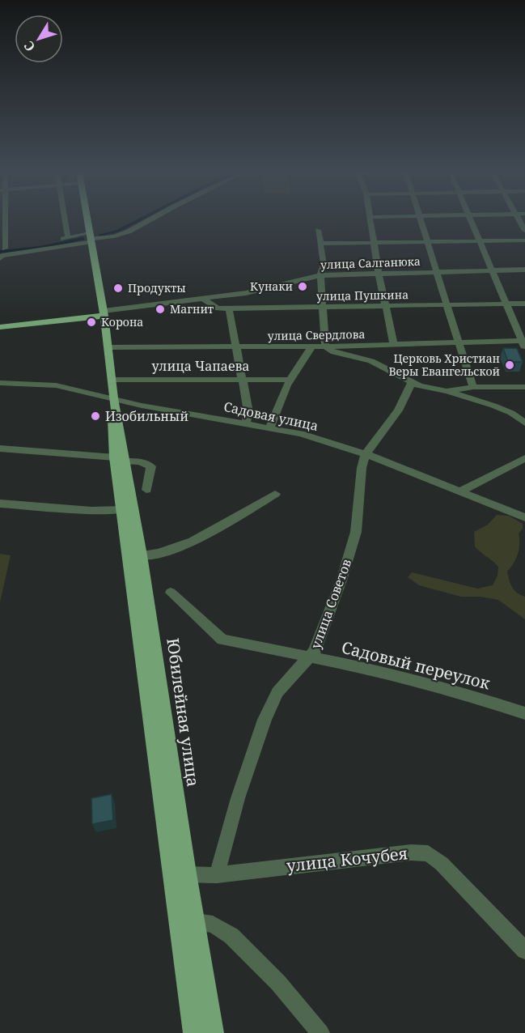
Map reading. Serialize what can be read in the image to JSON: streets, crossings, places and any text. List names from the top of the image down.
{
  "streets": {
    "main road": ["Юбилейная улица"],
    "street": [
      "улица Салганюка",
      "улица Пушкина",
      "улица Свердлова",
      "улица Чапаева",
      "Садовая улица",
      "улица Советов",
      "Садовый переулок",
      "улица Кочубея"
    ]
  },
  "crossings": [
    ["улица Салганюка", "улица Пушкина"],
    ["улица Салганюка", "Юбилейная улица"],
    ["улица Свердлова", "Юбилейная улица"],
    ["улица Чапаева", "Юбилейная улица"],
    ["Садовая улица", "улица Советов"],
    ["Садовая улица", "Юбилейная улица"],
    ["улица Советов", "Садовый переулок"],
    ["улица Советов", "улица Кочубея"],
    ["Юбилейная улица", "улица Кочубея"]
  ],
  "places": [
    "Кунаки",
    "Продукты",
    "Магнит",
    "Корона",
    "Церковь Христиан Веры Евангельской",
    "Изобильный"
  ],
  "north": "bottom left"
}
